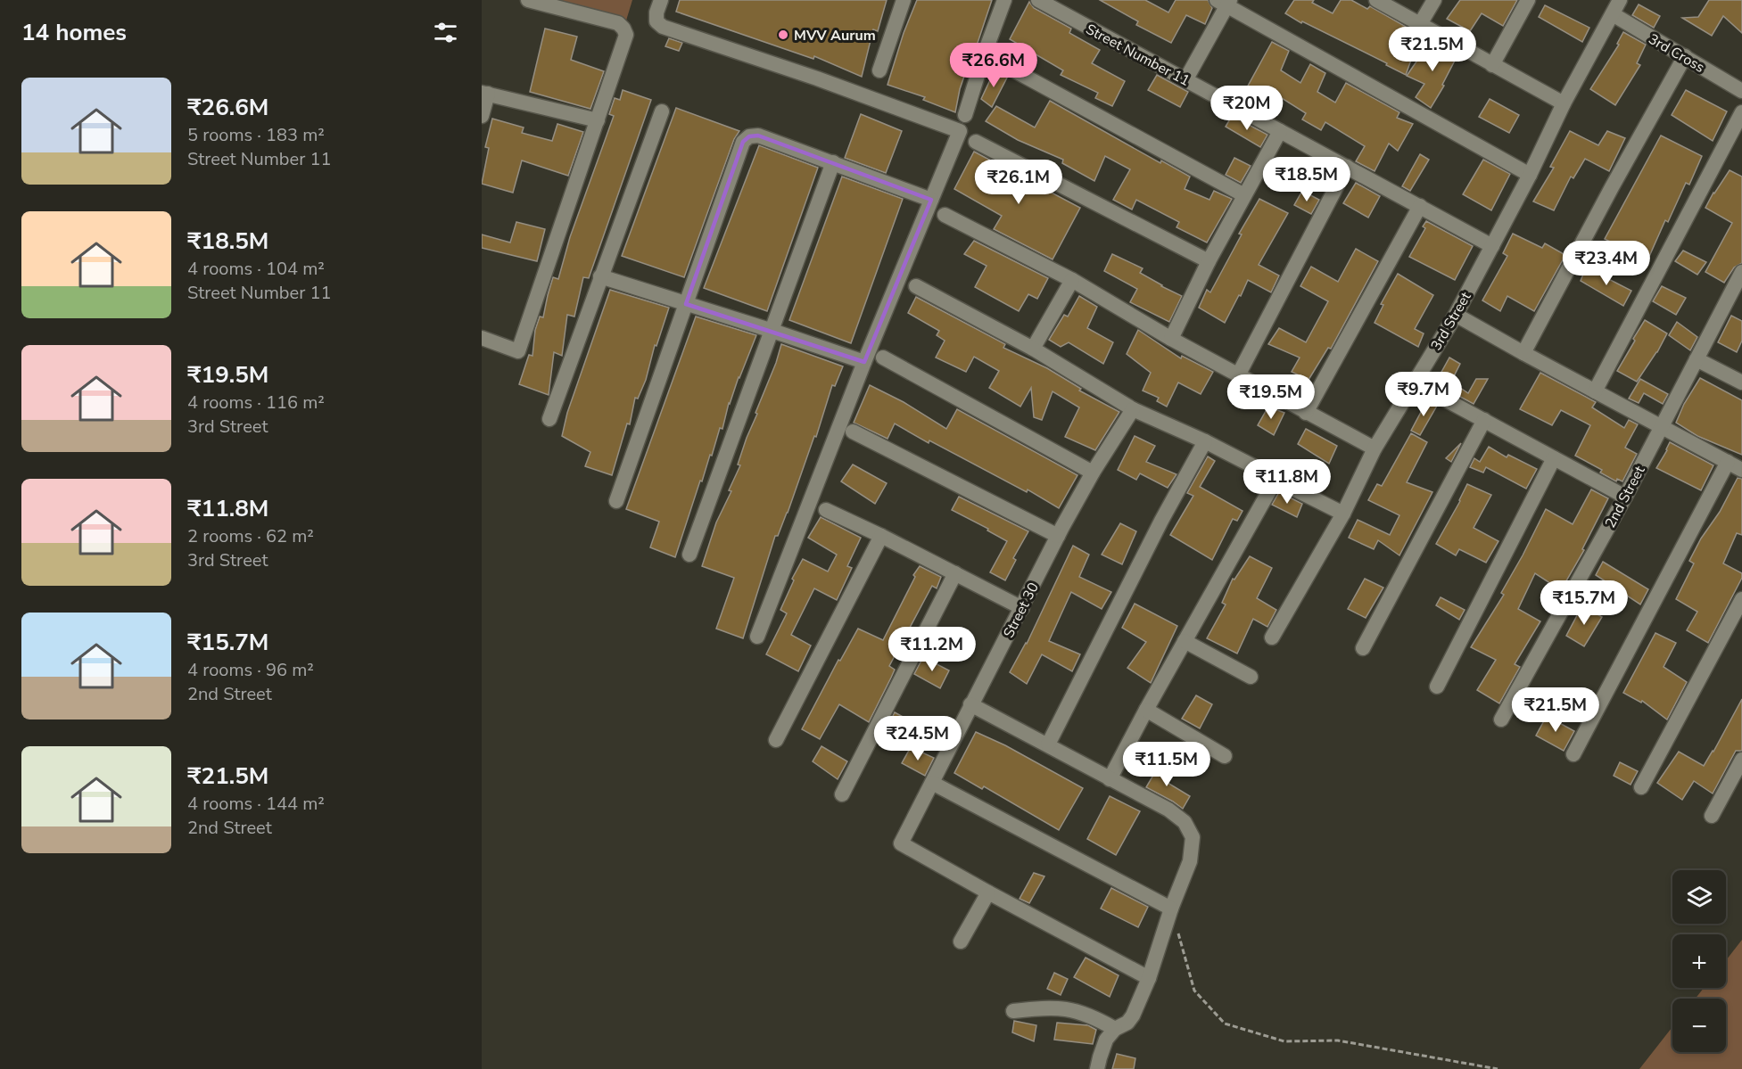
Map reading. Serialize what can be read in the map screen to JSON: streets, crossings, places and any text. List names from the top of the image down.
{
  "streets": {
    "street": [
      "3rd Cross",
      "Street Number 11",
      "3rd Street",
      "2nd Street",
      "Street 30"
    ]
  },
  "crossings": [
    ["3rd Cross", "3rd Street"],
    ["Street Number 11", "3rd Street"]
  ],
  "places": ["MVV Aurum"],
  "page": {
    "heading": "14 homes",
    "price": [
      "₹21.5M",
      "₹26.6M",
      "₹20M",
      "₹18.5M",
      "₹26.1M",
      "₹23.4M",
      "₹9.7M",
      "₹19.5M",
      "₹11.8M",
      "₹15.7M",
      "₹11.2M",
      "₹21.5M",
      "₹24.5M",
      "₹11.5M"
    ],
    "list": [
      {
        "name": "₹26.6M",
        "note": "5 rooms · 183 m² · Street Number 11"
      },
      {
        "name": "₹18.5M",
        "note": "4 rooms · 104 m² · Street Number 11"
      },
      {
        "name": "₹19.5M",
        "note": "4 rooms · 116 m² · 3rd Street"
      },
      {
        "name": "₹11.8M",
        "note": "2 rooms · 62 m² · 3rd Street"
      },
      {
        "name": "₹15.7M",
        "note": "4 rooms · 96 m² · 2nd Street"
      },
      {
        "name": "₹21.5M",
        "note": "4 rooms · 144 m² · 2nd Street"
      }
    ],
    "map_buttons": ["+", "−"]
  }
}
